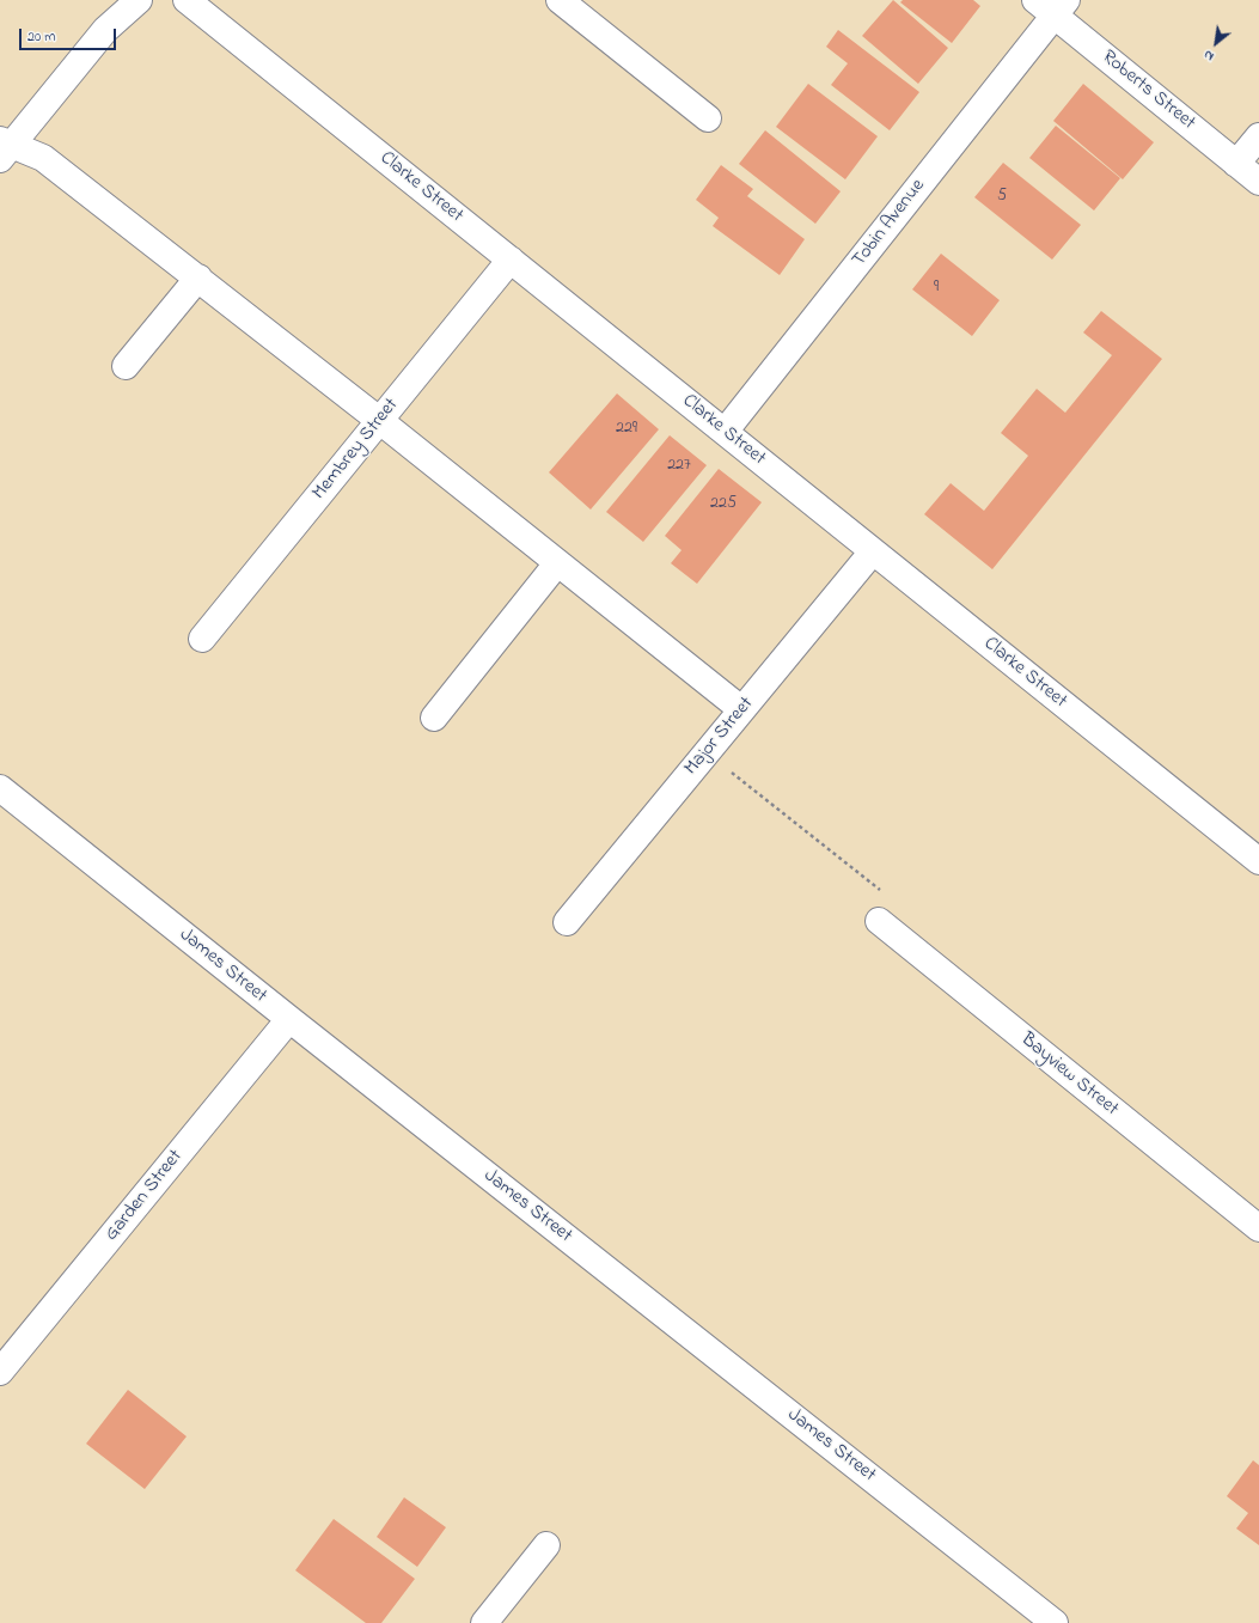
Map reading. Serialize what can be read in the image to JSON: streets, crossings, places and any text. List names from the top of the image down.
{
  "streets": {
    "street": [
      "Roberts Street",
      "Clarke Street",
      "Tobin Avenue",
      "Membrey Street",
      "Major Street",
      "James Street",
      "Bayview Street",
      "Garden Street"
    ]
  },
  "crossings": [
    ["Roberts Street", "Tobin Avenue"],
    ["Clarke Street", "Tobin Avenue"],
    ["Clarke Street", "Membrey Street"],
    ["Clarke Street", "Major Street"],
    ["James Street", "Garden Street"]
  ],
  "house_numbers": [
    "5",
    "9",
    "229",
    "227",
    "225"
  ],
  "scale_bar": "20 m",
  "north": "bottom left"
}
